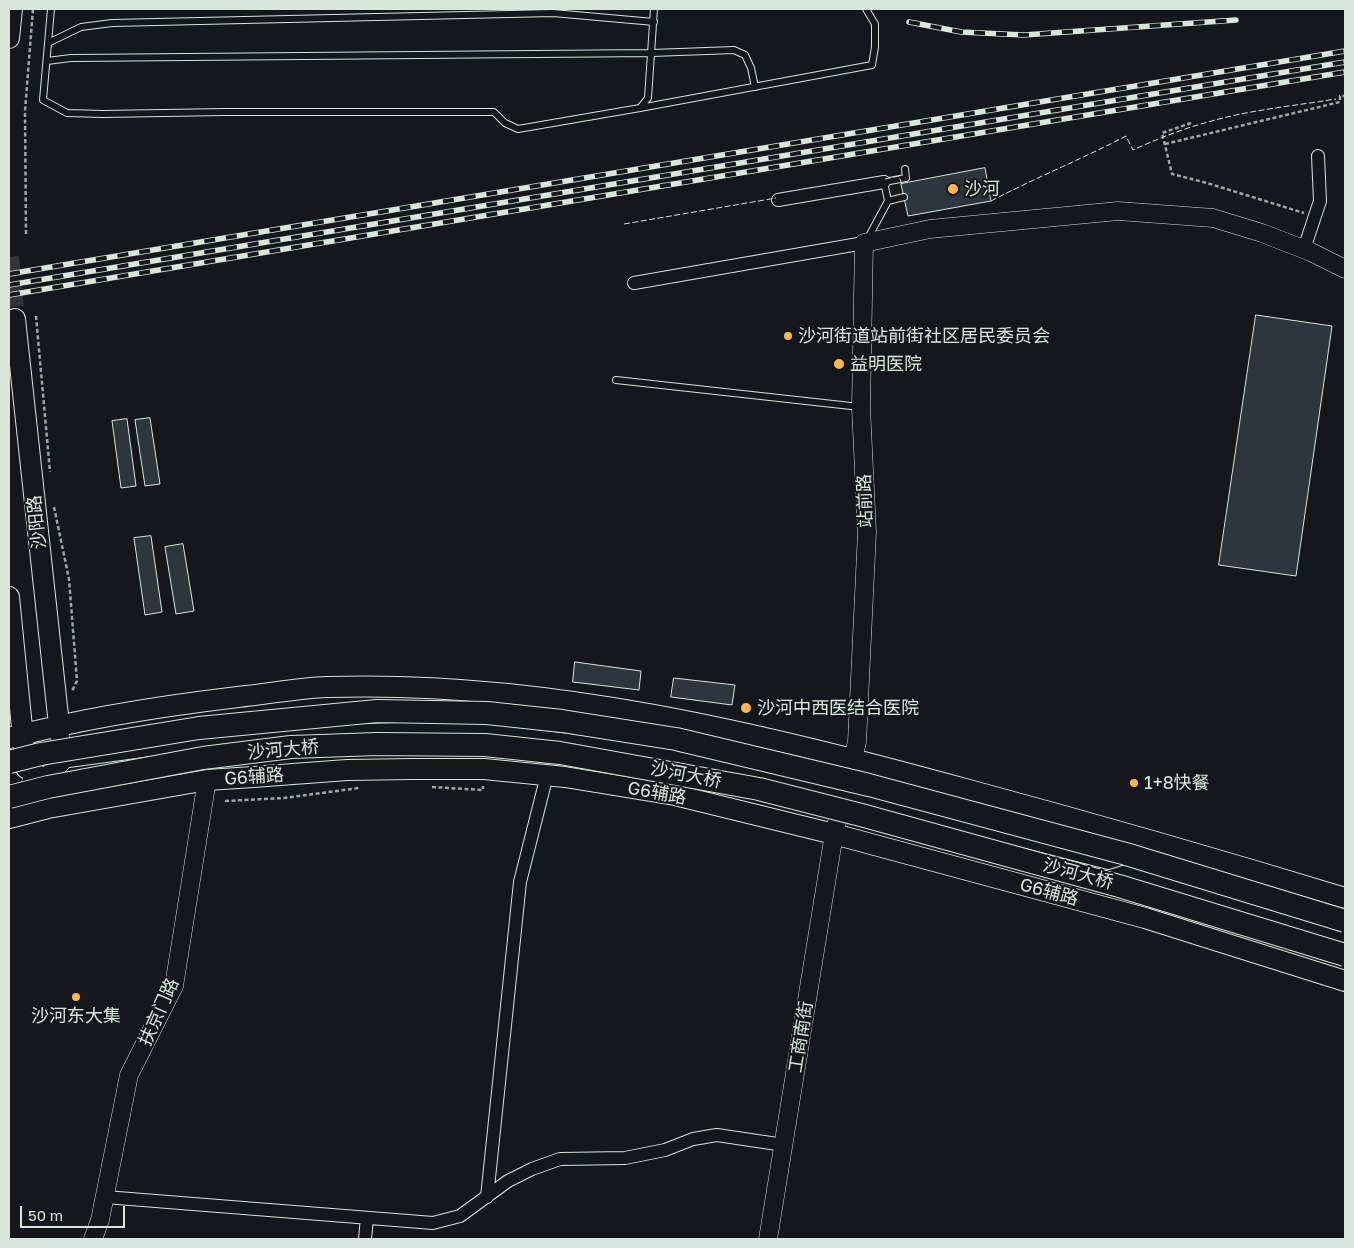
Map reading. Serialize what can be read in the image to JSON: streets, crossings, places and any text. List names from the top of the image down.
{
  "streets": {
    "highway": ["沙河大桥"],
    "main road": ["沙阳路", "G6辅路"],
    "street": ["站前路", "扶京门路", "工商南街"]
  },
  "crossings": [
    ["站前路", "工商南街"],
    ["G6辅路", "扶京门路"],
    ["G6辅路", "工商南街"]
  ],
  "places": [
    "沙河",
    "沙河街道站前街社区居民委员会",
    "益明医院",
    "沙河中西医结合医院",
    "1+8快餐",
    "沙河东大集"
  ],
  "scale_bar": "50 m"
}
